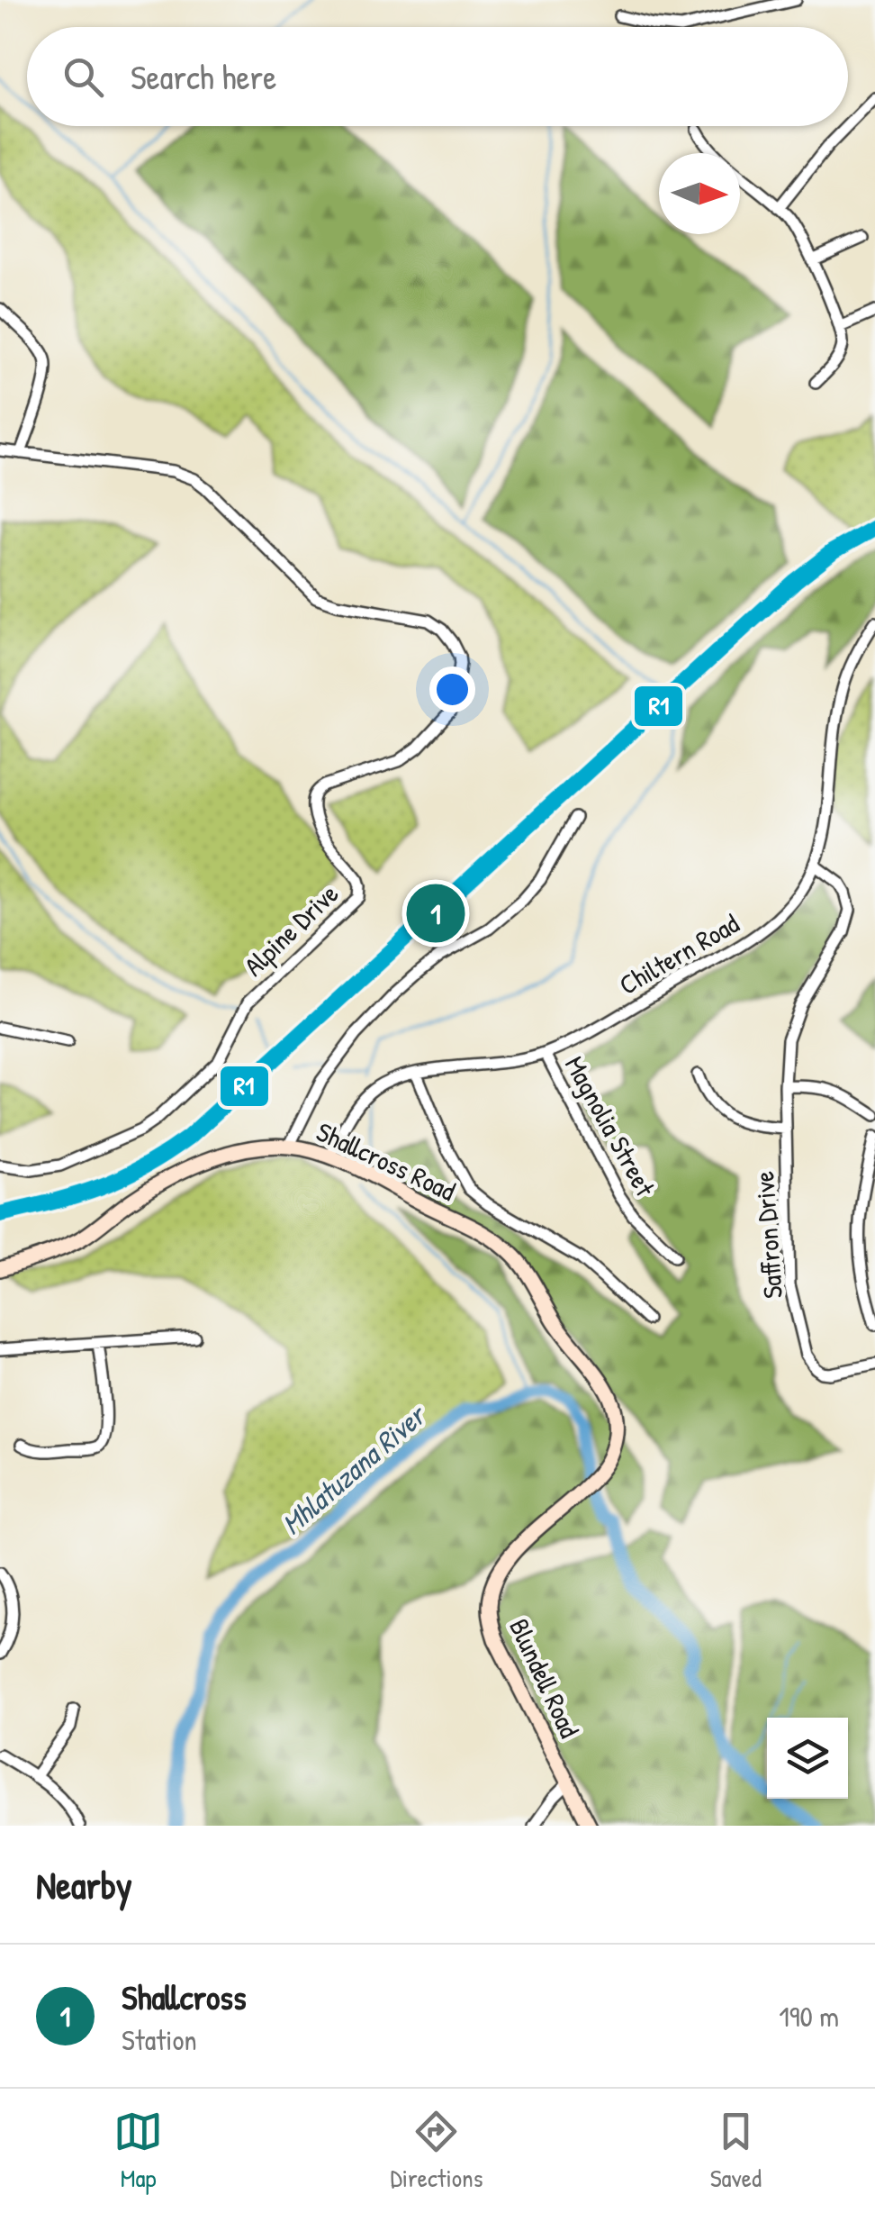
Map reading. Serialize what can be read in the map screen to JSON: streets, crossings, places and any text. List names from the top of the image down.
{
  "streets": {
    "street": [
      "Alpine Drive",
      "Chiltern Road",
      "Magnolia Street",
      "Shallcross Road",
      "Saffron Drive",
      "Blundell Road"
    ]
  },
  "crossings": [
    ["Chiltern Road", "Magnolia Street"],
    ["Chiltern Road", "Shallcross Road"],
    ["Chiltern Road", "Saffron Drive"],
    ["Shallcross Road", "Blundell Road"]
  ],
  "water": ["Mhlatuzana River"],
  "lines": ["transit line R1"],
  "north": "right",
  "page": {
    "search": "Search here",
    "pins": "1",
    "heading": "Nearby",
    "list": [
      {
        "mark": "1",
        "name": "Shallcross",
        "note": "Station",
        "value": "190 m"
      }
    ],
    "nav": ["Map", "Directions", "Saved"]
  }
}
